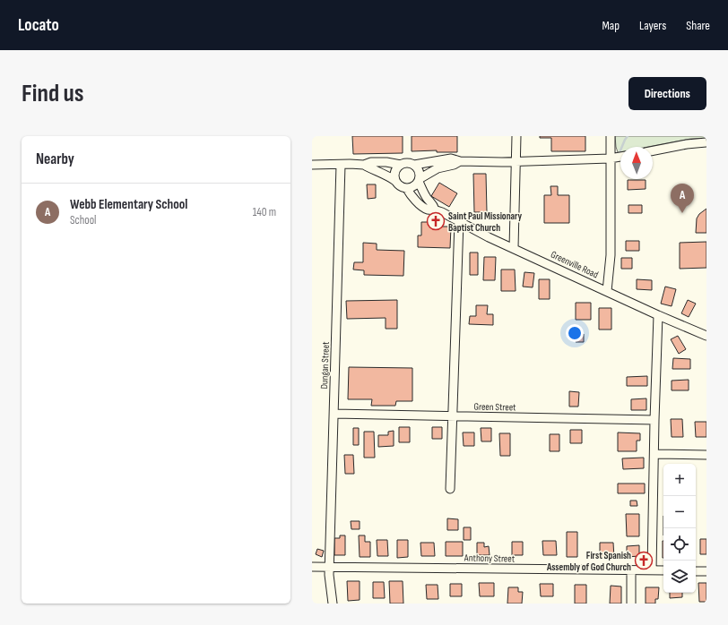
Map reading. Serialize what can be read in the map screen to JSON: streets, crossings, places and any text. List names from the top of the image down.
{
  "streets": {
    "street": [
      "Greenville Road",
      "Dungan Street",
      "Green Street",
      "Anthony Street"
    ]
  },
  "crossings": [
    ["Dungan Street", "Green Street"],
    ["Dungan Street", "Anthony Street"]
  ],
  "places": {
    "church": ["Saint Paul Missionary Baptist Church", "First Spanish Assembly of God Church"]
  },
  "north": "top",
  "page": {
    "header": "Locato",
    "nav": ["Map", "Layers", "Share"],
    "buttons": "Directions",
    "title": "Find us",
    "heading": "Nearby",
    "list": [
      {
        "mark": "A",
        "name": "Webb Elementary School",
        "note": "School",
        "value": "140 m"
      }
    ],
    "pins": "A",
    "map_buttons": ["+", "−"]
  }
}
